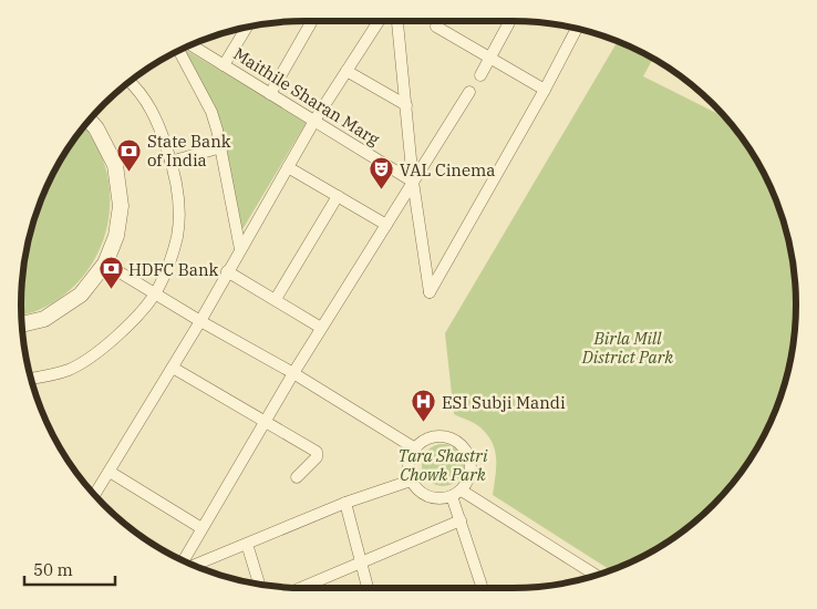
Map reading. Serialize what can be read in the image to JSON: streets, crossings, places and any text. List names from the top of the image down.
{
  "streets": {
    "street": ["Maithile Sharan Marg"]
  },
  "parks": ["Birla Mill District Park", "Tara Shastri Chowk Park"],
  "places": {
    "bank": ["State Bank of India", "HDFC Bank"],
    "theatre": ["VAL Cinema"],
    "hospital": ["ESI Subji Mandi"]
  },
  "scale_bar": "50 m"
}
